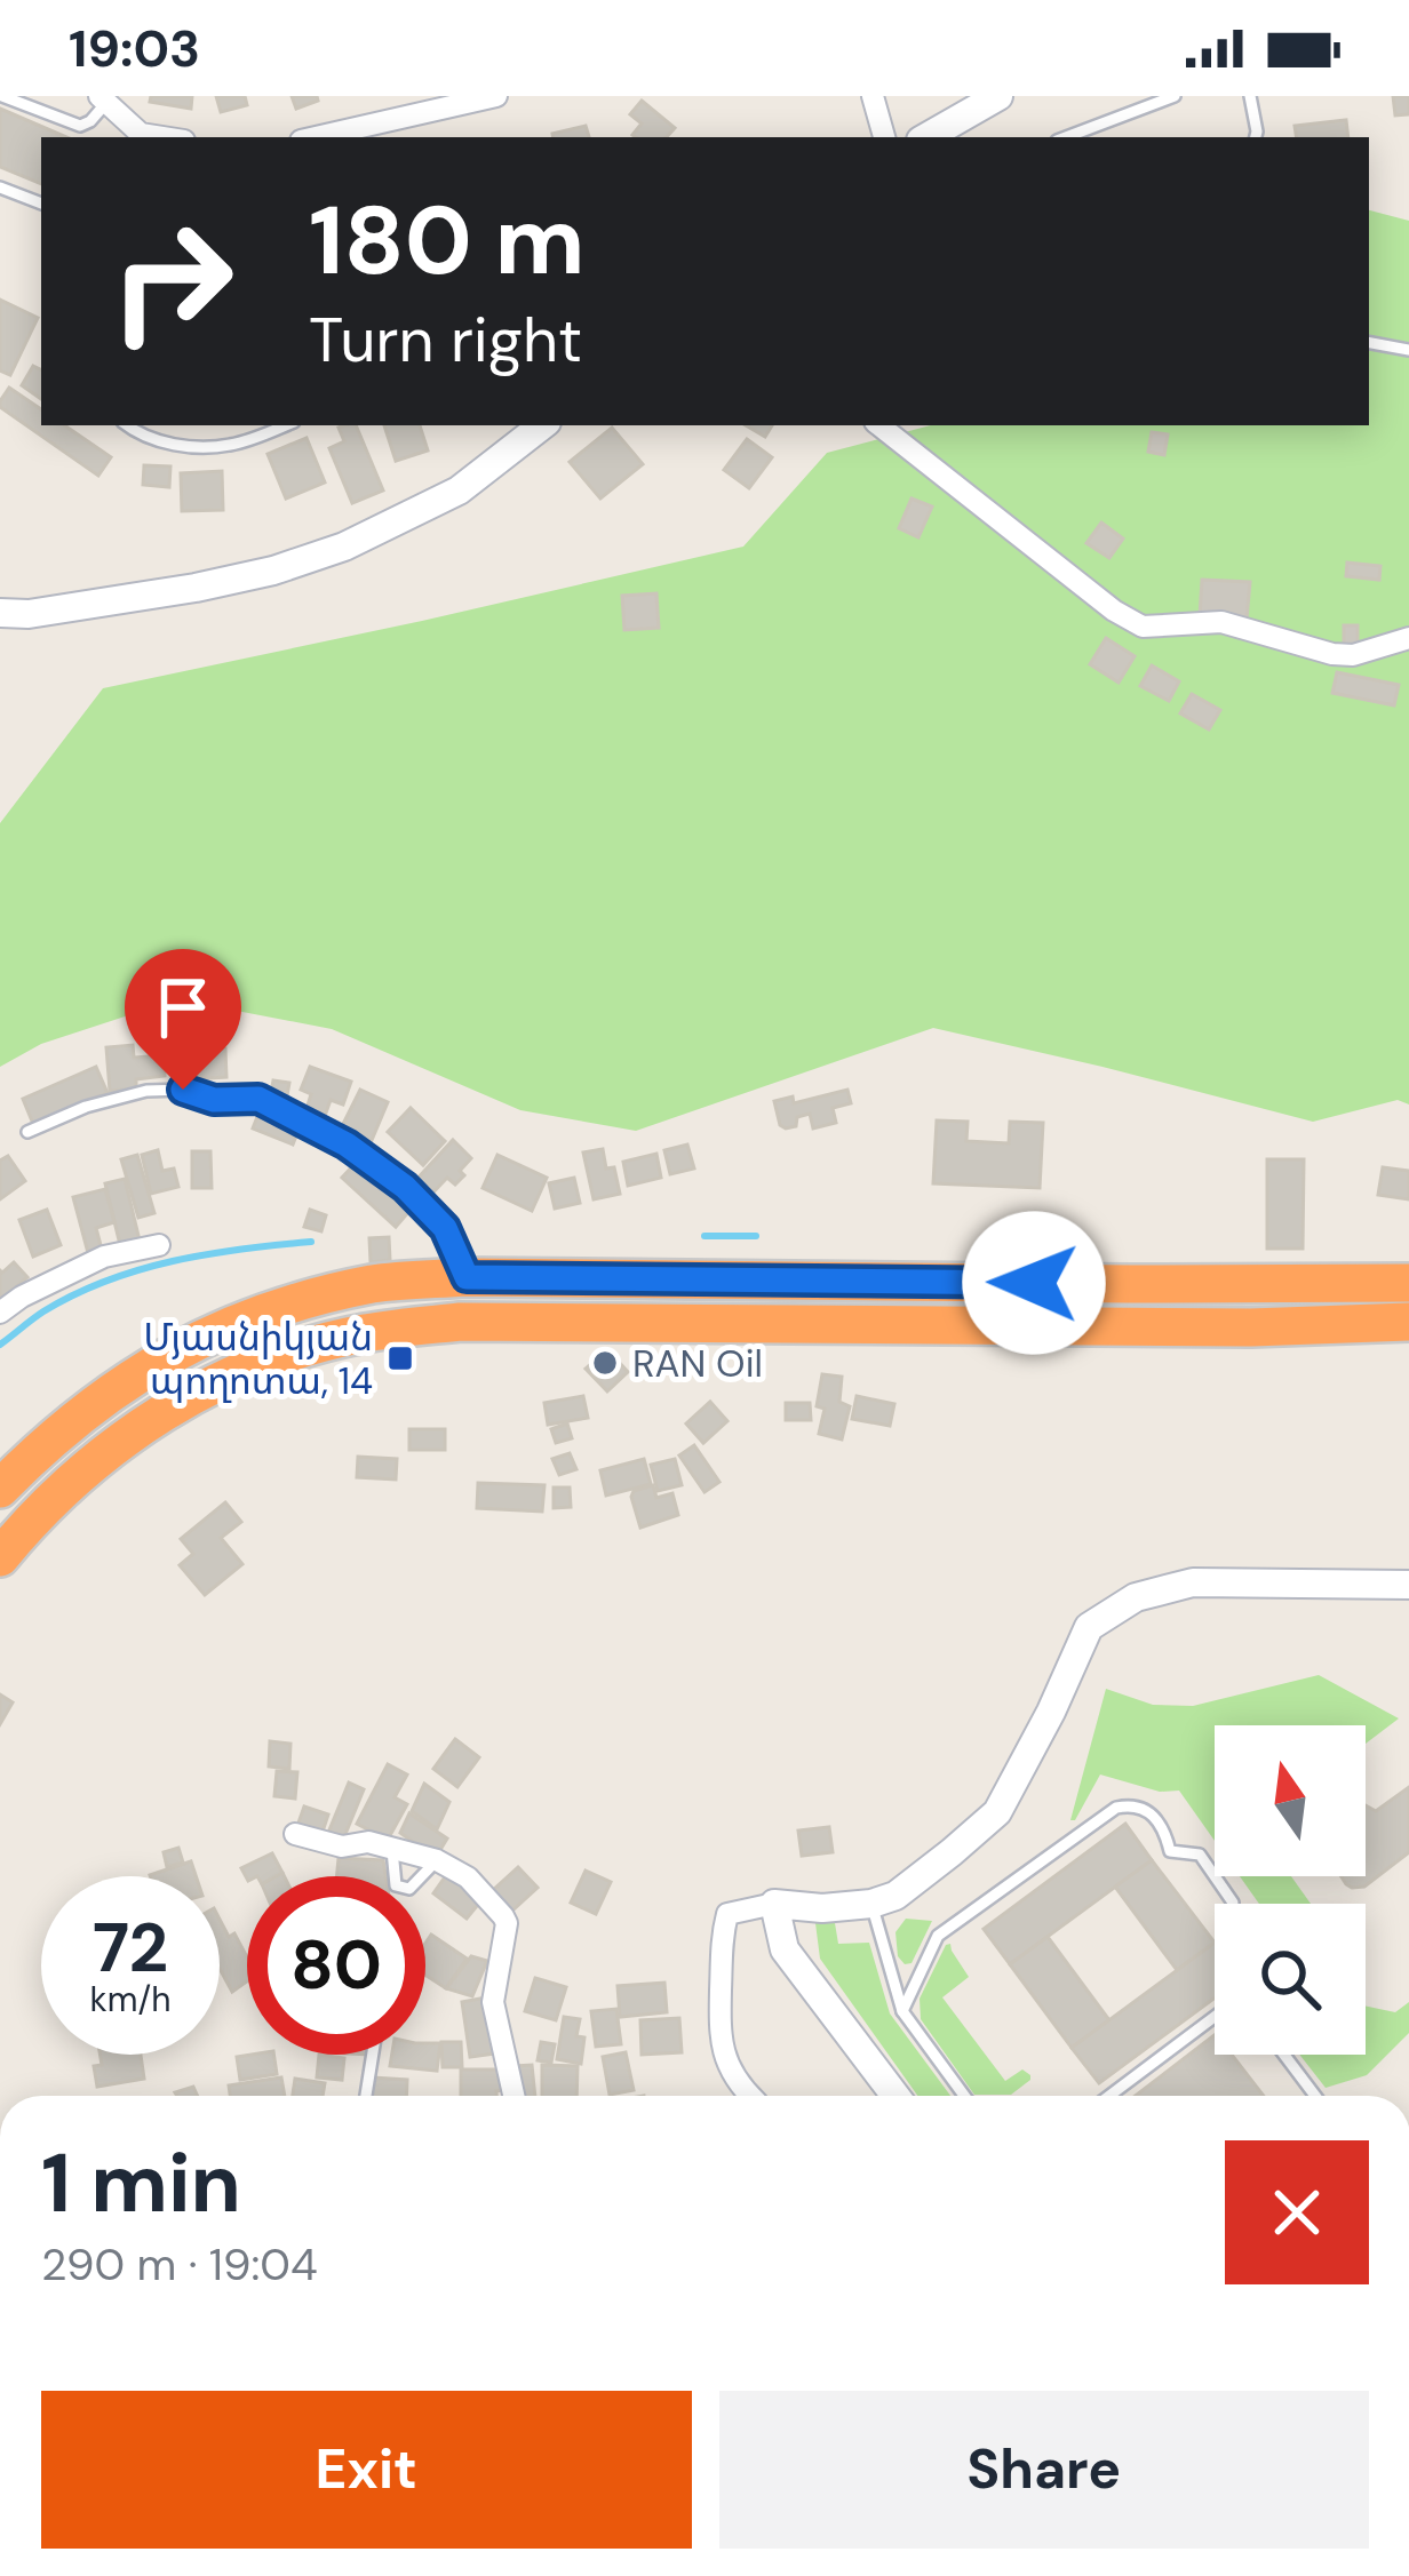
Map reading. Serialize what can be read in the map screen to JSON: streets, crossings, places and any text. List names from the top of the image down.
{
  "places": {
    "transit": ["Մյասնիկյան պողոտա, 14"],
    "other": ["RAN Oil"]
  },
  "north": "top",
  "page": {
    "status": "19:03",
    "turn": ["180 m", "Turn right"],
    "speed": "72 km/h",
    "limit": "80",
    "heading": ["1 min", "290 m · 19:04"],
    "buttons": ["Exit", "Share"]
  }
}
